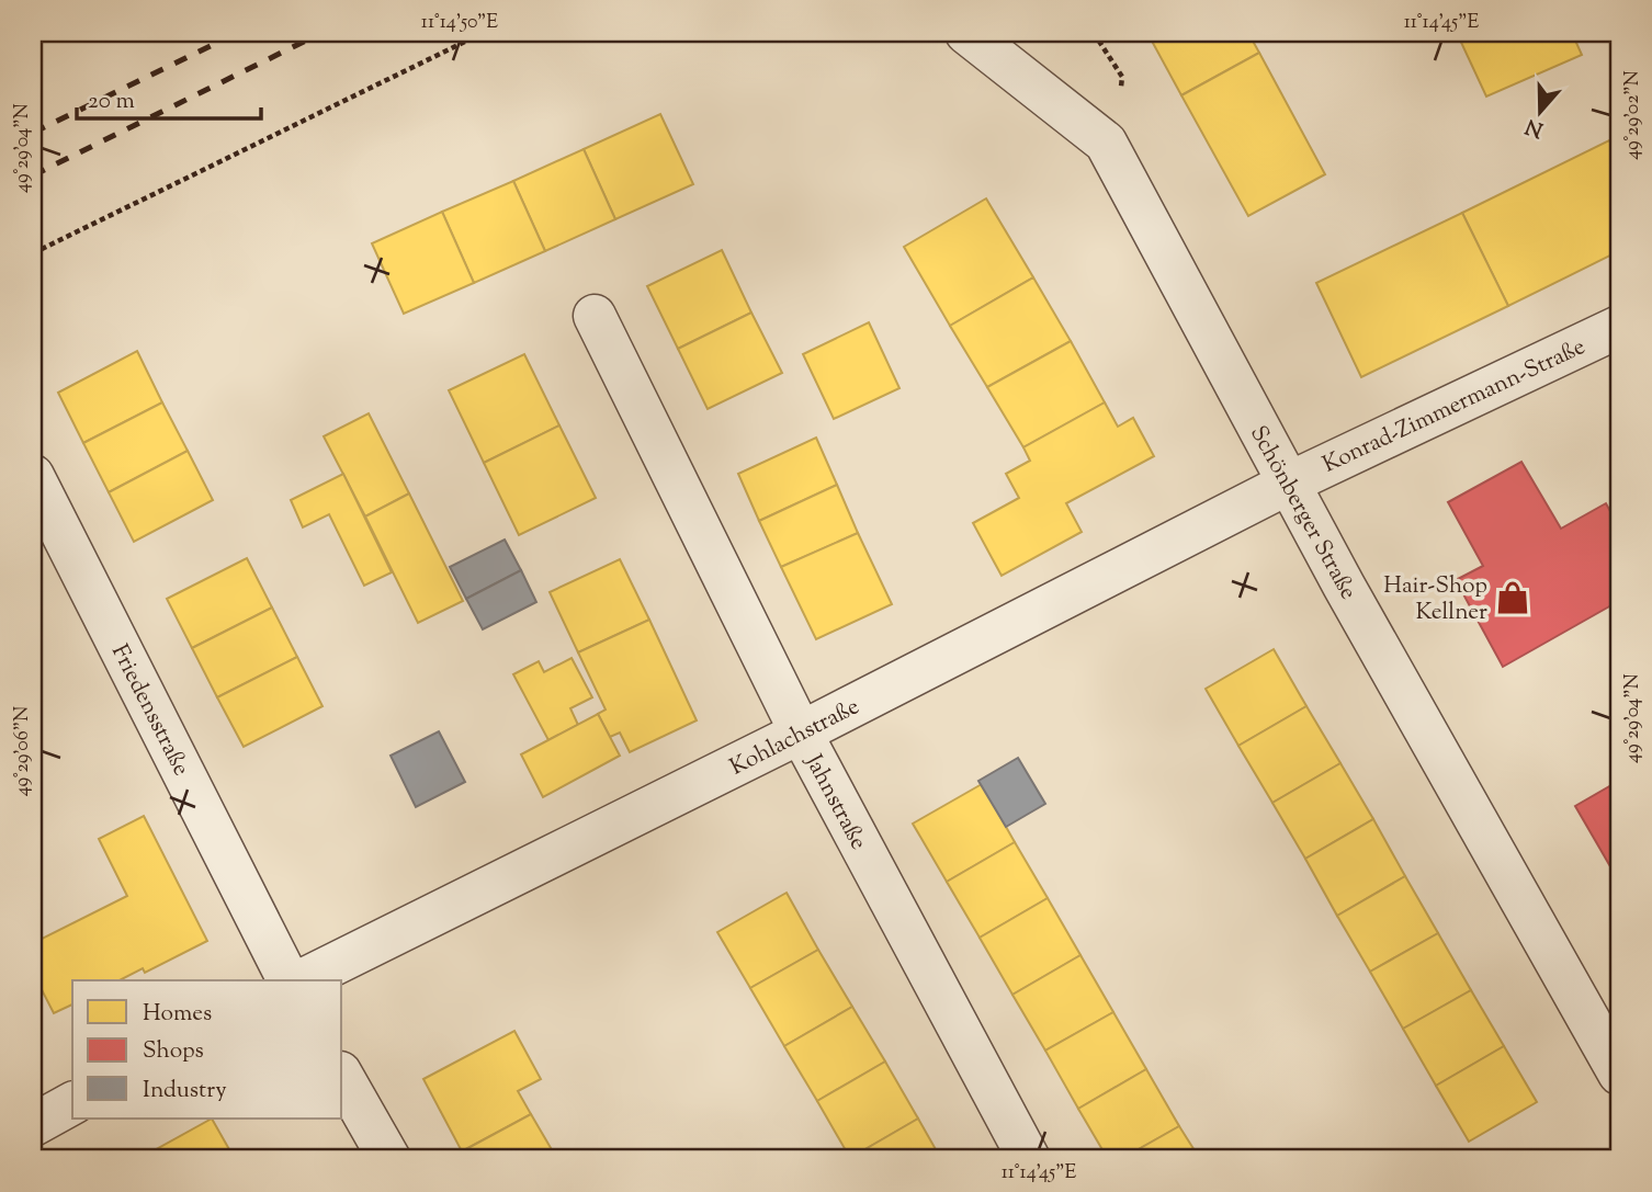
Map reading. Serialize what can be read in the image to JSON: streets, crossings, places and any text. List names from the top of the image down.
{
  "streets": {
    "street": [
      "Konrad-Zimmermann-Straße",
      "Schönberger Straße",
      "Friedensstraße",
      "Kohlachstraße",
      "Jahnstraße"
    ]
  },
  "crossings": [
    ["Konrad-Zimmermann-Straße", "Schönberger Straße"],
    ["Konrad-Zimmermann-Straße", "Kohlachstraße"],
    ["Schönberger Straße", "Kohlachstraße"],
    ["Kohlachstraße", "Jahnstraße"]
  ],
  "places": {
    "shop": ["Hair-Shop Kellner"]
  },
  "legend": ["Homes", "Shops", "Industry"],
  "scale_bar": "20 m",
  "north": "bottom",
  "coordinates": [
    "11°14'50\"E",
    "11°14'45\"E",
    "49°29'02\"N",
    "49°29'04\"N",
    "49°29'06\"N"
  ]
}
